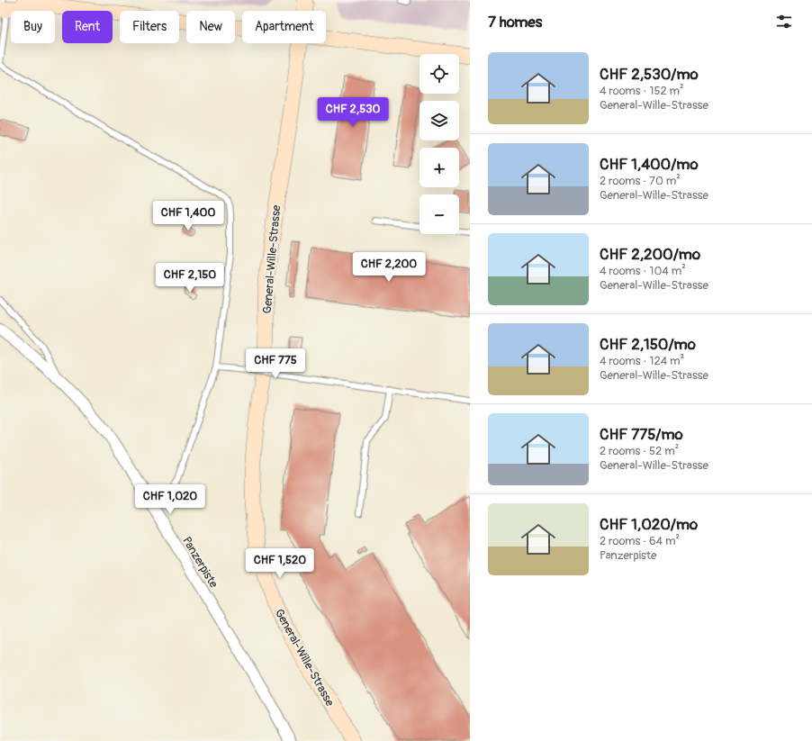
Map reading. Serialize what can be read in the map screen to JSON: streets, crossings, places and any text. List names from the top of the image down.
{
  "streets": {
    "main road": ["General-Wille-Strasse"],
    "street": ["Panzerpiste"]
  },
  "page": {
    "heading": "7 homes",
    "chip": [
      "Buy",
      "Rent",
      "Filters",
      "New",
      "Apartment"
    ],
    "list": [
      {
        "name": "CHF 2,530/mo",
        "note": "4 rooms · 152 m² · General-Wille-Strasse"
      },
      {
        "name": "CHF 1,400/mo",
        "note": "2 rooms · 70 m² · General-Wille-Strasse"
      },
      {
        "name": "CHF 2,200/mo",
        "note": "4 rooms · 104 m² · General-Wille-Strasse"
      },
      {
        "name": "CHF 2,150/mo",
        "note": "4 rooms · 124 m² · General-Wille-Strasse"
      },
      {
        "name": "CHF 775/mo",
        "note": "2 rooms · 52 m² · General-Wille-Strasse"
      },
      {
        "name": "CHF 1,020/mo",
        "note": "2 rooms · 64 m² · Panzerpiste"
      }
    ],
    "map_buttons": ["+", "−"],
    "price": [
      "CHF 2,530",
      "CHF 1,400",
      "CHF 2,200",
      "CHF 2,150",
      "CHF 775",
      "CHF 1,020",
      "CHF 1,520"
    ]
  }
}
